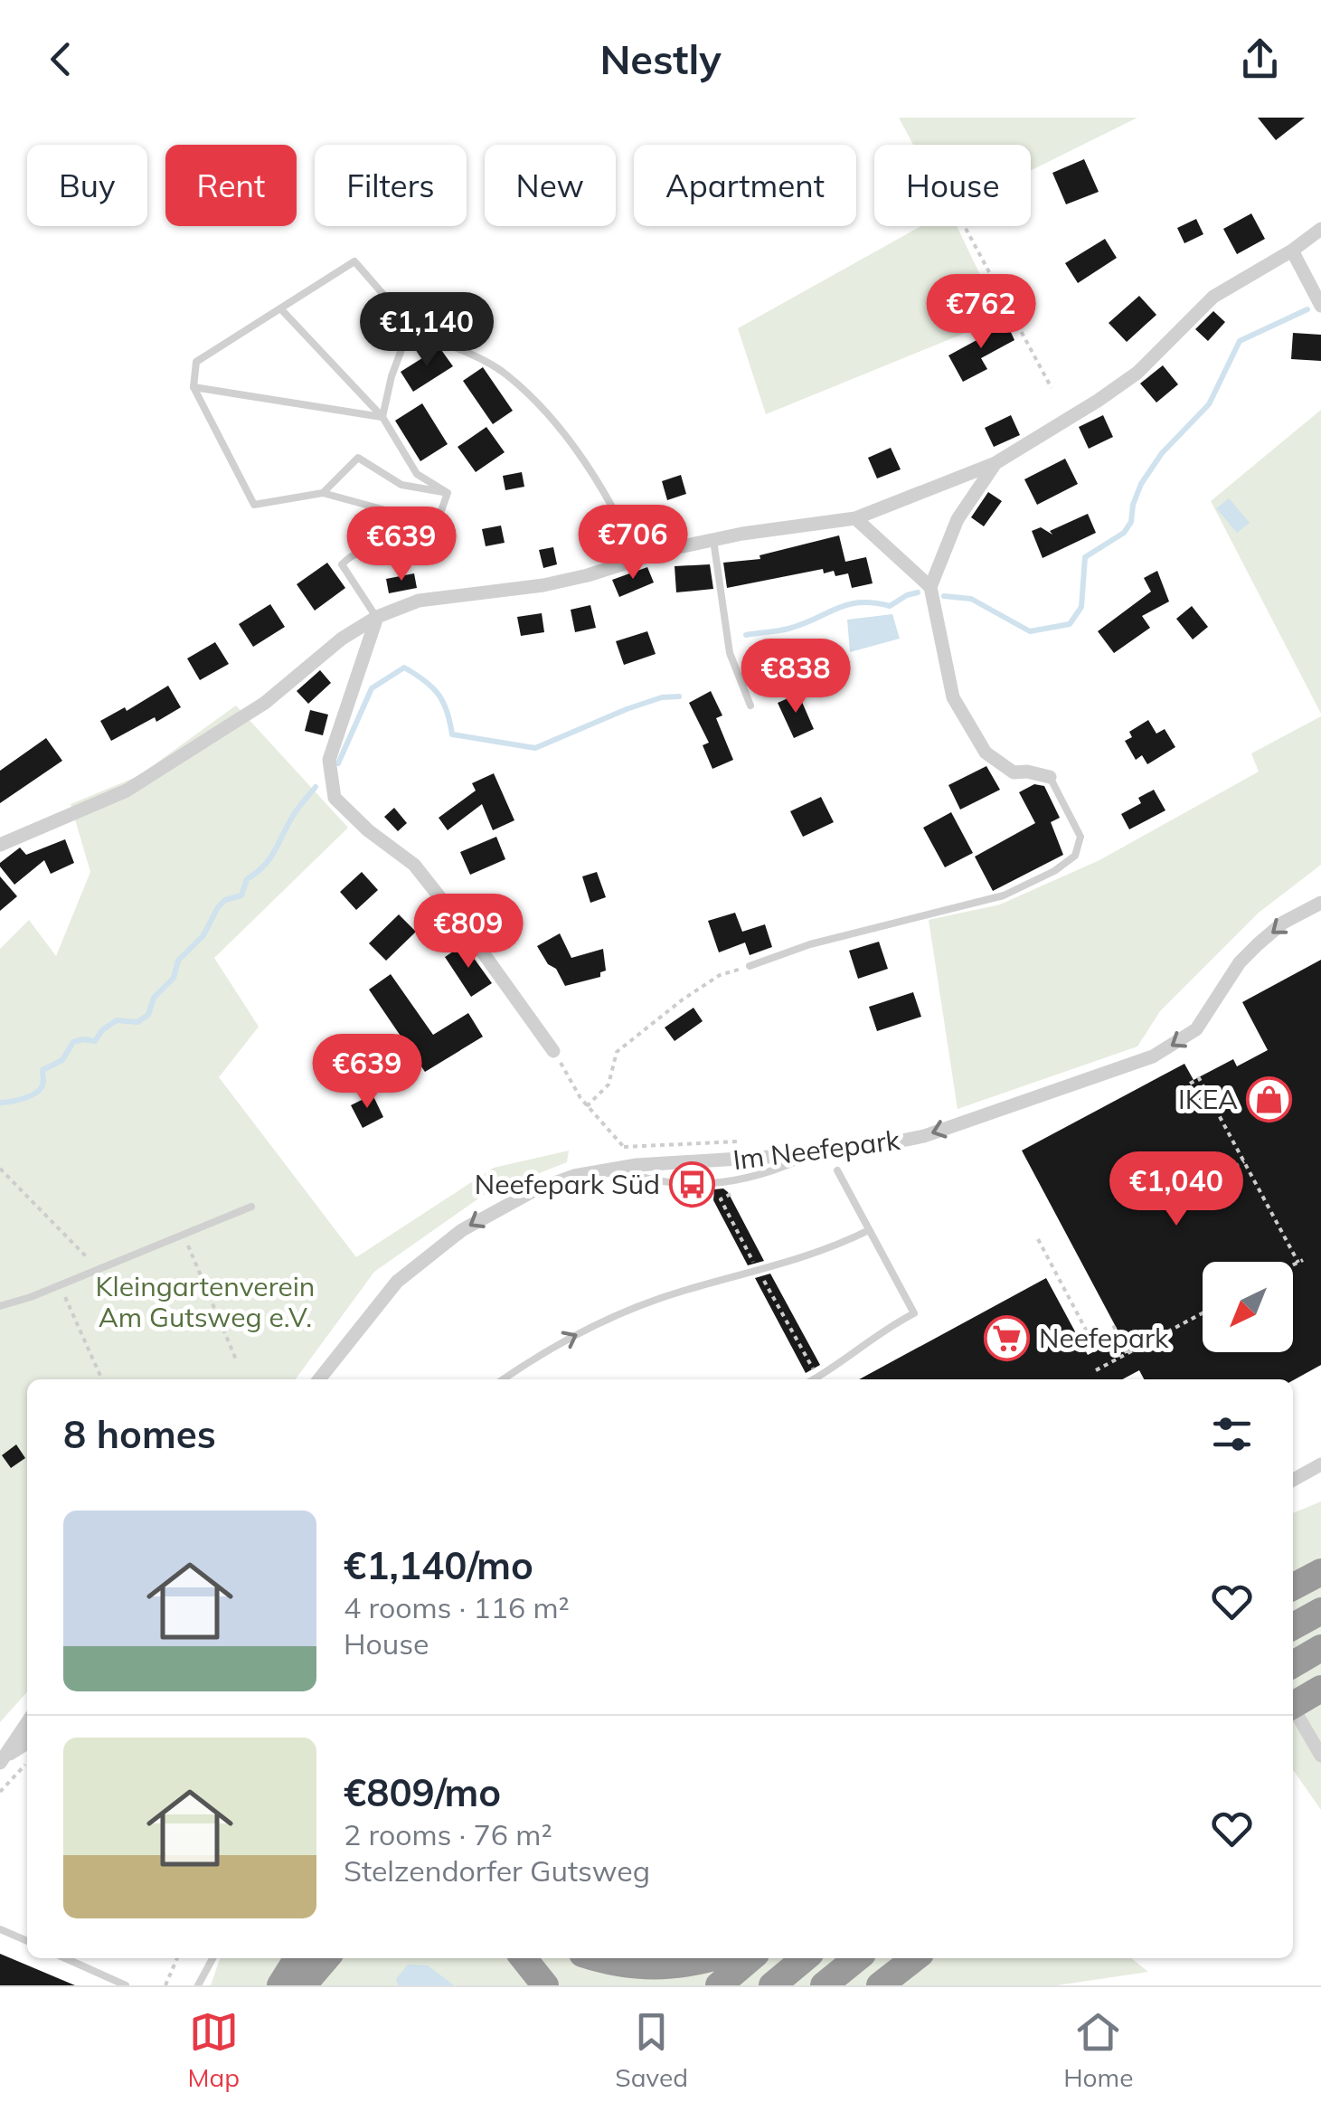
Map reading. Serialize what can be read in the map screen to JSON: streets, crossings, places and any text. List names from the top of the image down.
{
  "streets": {
    "street": ["Im Neefepark"]
  },
  "one_way": ["Im Neefepark"],
  "parks": ["Kleingartenverein Am Gutsweg e.V."],
  "places": {
    "shop": ["IKEA"],
    "bus stop": ["Neefepark Süd"],
    "supermarket": ["Neefepark"]
  },
  "north": "bottom left",
  "page": {
    "header": "Nestly",
    "chip": [
      "Buy",
      "Rent",
      "Filters",
      "New",
      "Apartment",
      "House"
    ],
    "price": [
      "€762",
      "€1,140",
      "€706",
      "€639",
      "€838",
      "€809",
      "€639",
      "€1,040"
    ],
    "heading": "8 homes",
    "list": [
      {
        "name": "€1,140/mo",
        "note": "4 rooms · 116 m² · House"
      },
      {
        "name": "€809/mo",
        "note": "2 rooms · 76 m² · Stelzendorfer Gutsweg"
      }
    ],
    "tabs": ["Map", "Saved", "Home"]
  }
}
